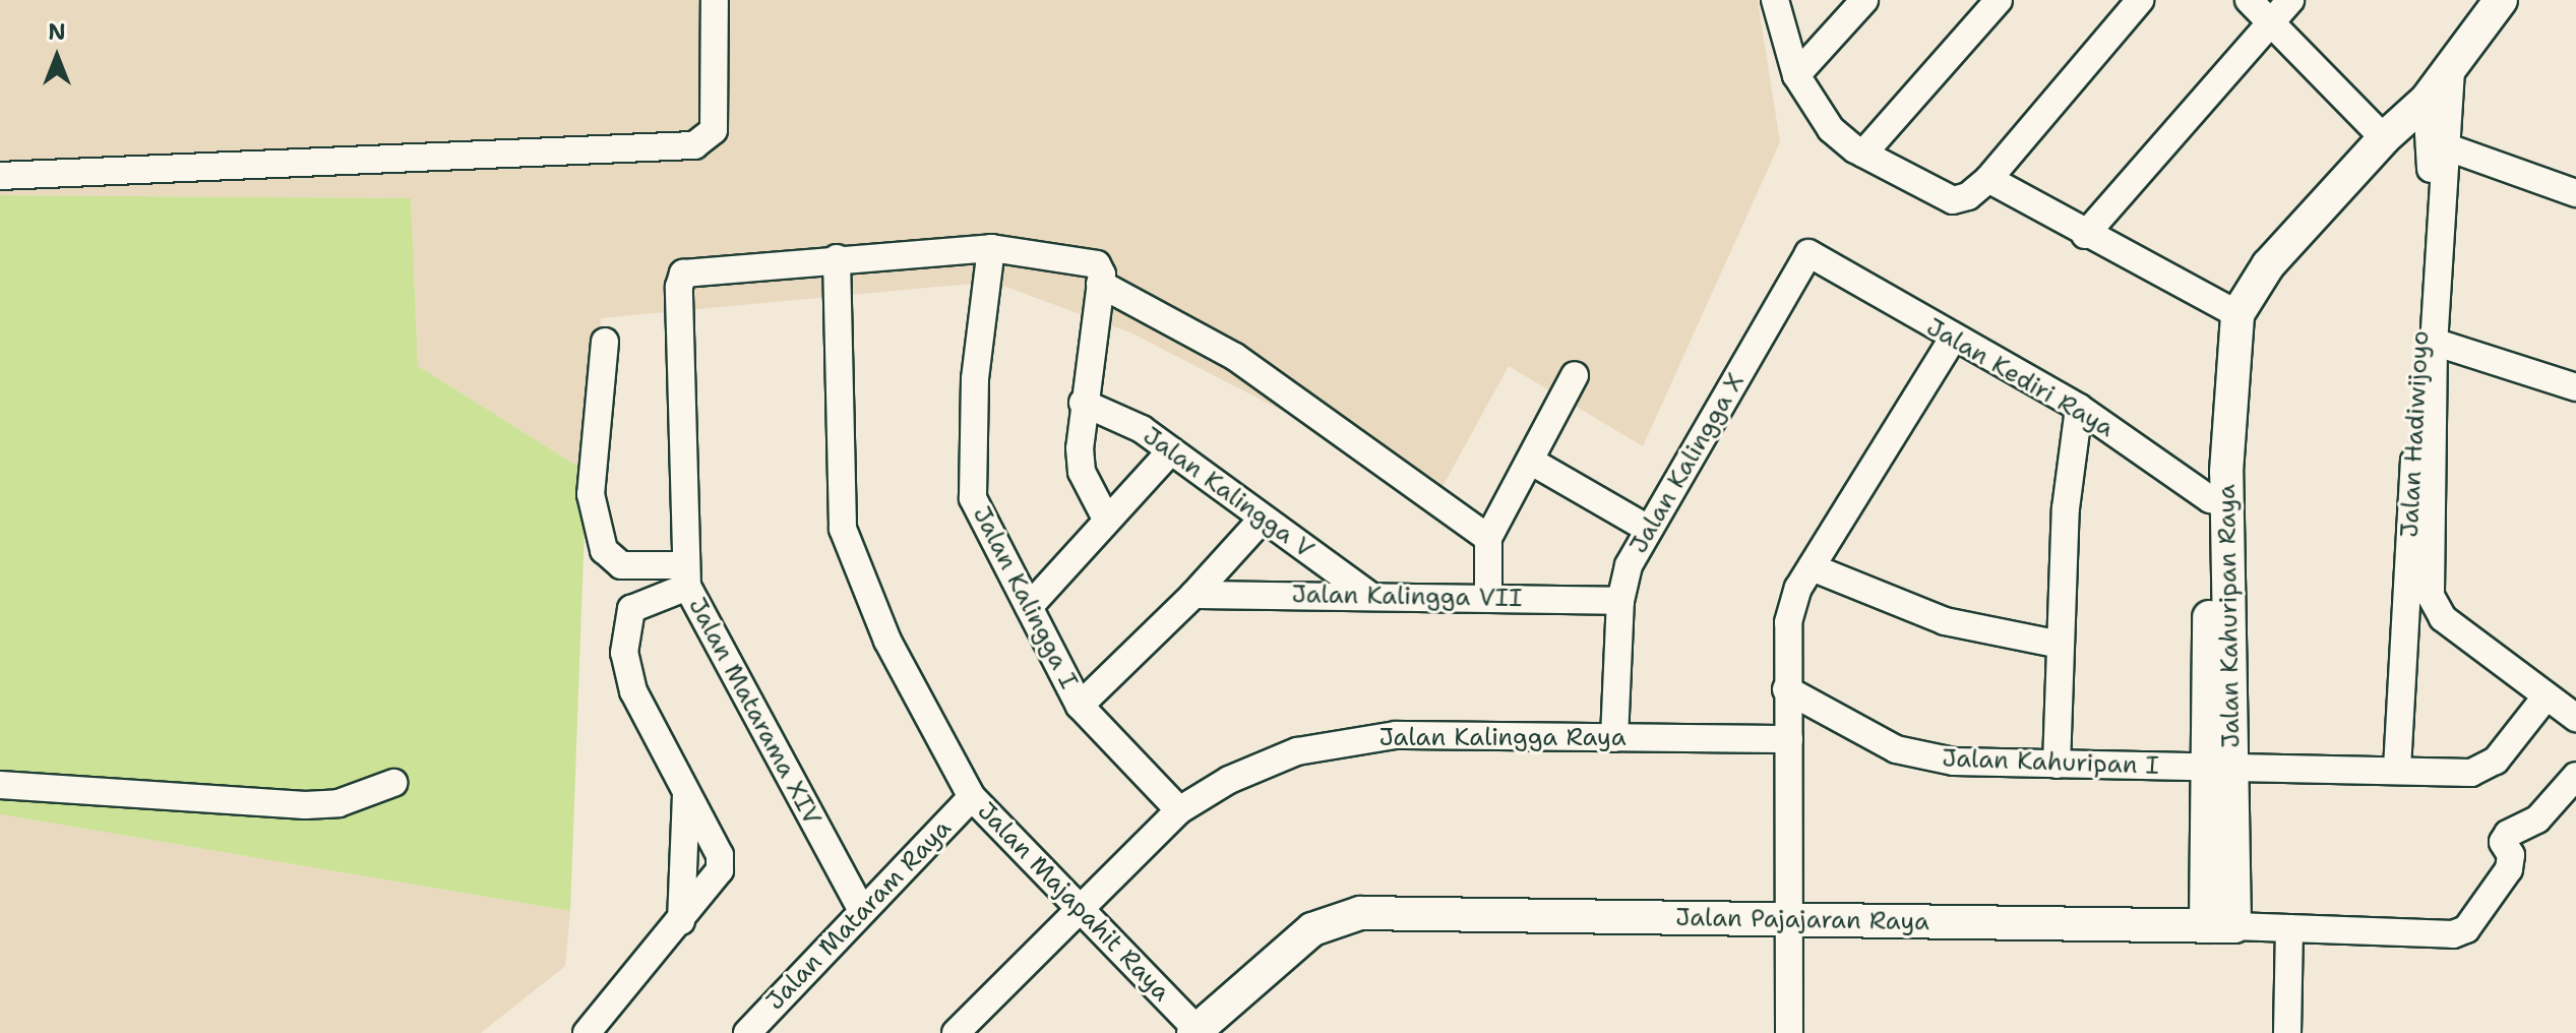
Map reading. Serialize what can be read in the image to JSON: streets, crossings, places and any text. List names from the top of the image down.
{
  "streets": {
    "street": [
      "Jalan Kediri Raya",
      "Jalan Hadiwijoyo",
      "Jalan Kalingga X",
      "Jalan Kalingga V",
      "Jalan Kalingga VII",
      "Jalan Kalingga I",
      "Jalan Kahuripan Raya",
      "Jalan Matarama XIV",
      "Jalan Kalingga Raya",
      "Jalan Kahuripan I",
      "Jalan Majapahit Raya",
      "Jalan Mataram Raya",
      "Jalan Pajajaran Raya"
    ]
  },
  "crossings": [
    ["Jalan Kediri Raya", "Jalan Kalingga X"],
    ["Jalan Kediri Raya", "Jalan Kahuripan Raya"],
    ["Jalan Hadiwijoyo", "Jalan Kahuripan I"],
    ["Jalan Kalingga X", "Jalan Kalingga VII"],
    ["Jalan Kalingga X", "Jalan Kalingga Raya"],
    ["Jalan Kalingga V", "Jalan Kalingga VII"],
    ["Jalan Kalingga I", "Jalan Kalingga Raya"],
    ["Jalan Kahuripan Raya", "Jalan Kahuripan I"],
    ["Jalan Kahuripan Raya", "Jalan Pajajaran Raya"],
    ["Jalan Matarama XIV", "Jalan Majapahit Raya"],
    ["Jalan Matarama XIV", "Jalan Mataram Raya"],
    ["Jalan Kalingga Raya", "Jalan Majapahit Raya"],
    ["Jalan Majapahit Raya", "Jalan Mataram Raya"],
    ["Jalan Majapahit Raya", "Jalan Pajajaran Raya"]
  ],
  "north": "top"
}
